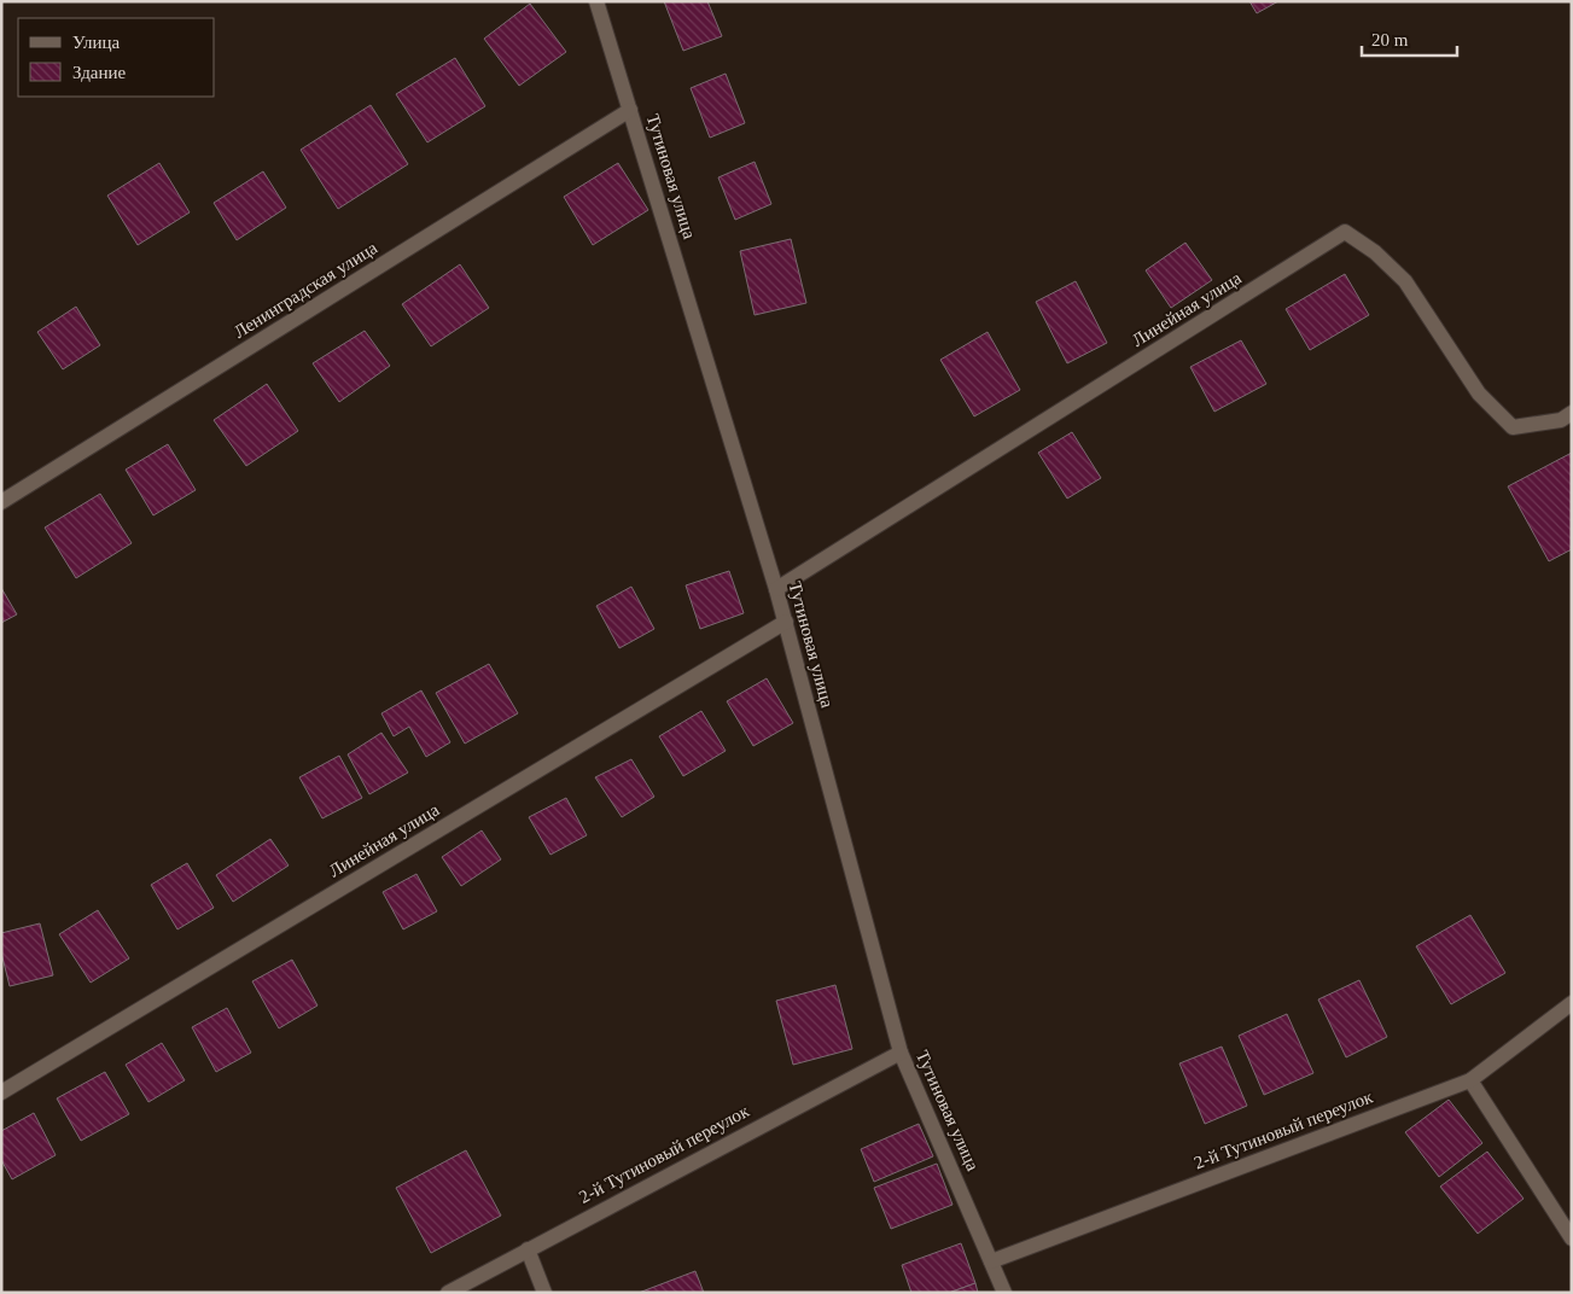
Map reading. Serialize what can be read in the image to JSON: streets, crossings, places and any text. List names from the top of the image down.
{
  "streets": {
    "street": [
      "Тутиновая улица",
      "Ленинградская улица",
      "Линейная улица",
      "2-й Тутиновый переулок"
    ]
  },
  "crossings": [
    ["Тутиновая улица", "Ленинградская улица"],
    ["Тутиновая улица", "Линейная улица"],
    ["Тутиновая улица", "2-й Тутиновый переулок"]
  ],
  "legend": ["Улица", "Здание"],
  "scale_bar": "20 m"
}
